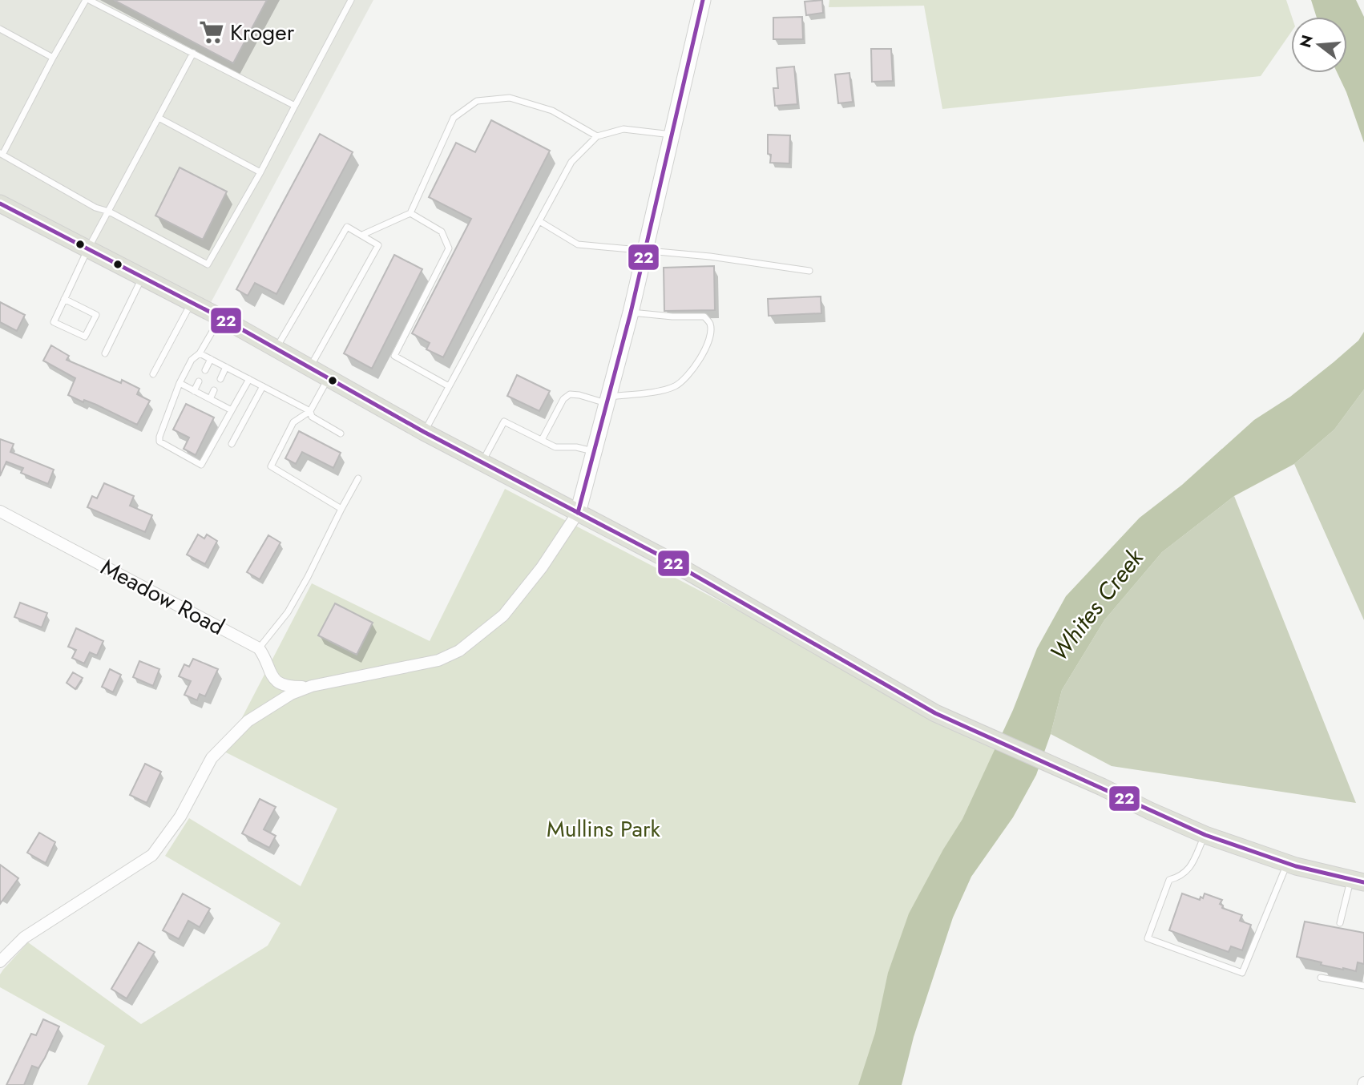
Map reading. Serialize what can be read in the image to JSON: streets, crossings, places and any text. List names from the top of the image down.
{
  "streets": {
    "street": ["Meadow Road"]
  },
  "water": ["Whites Creek"],
  "parks": ["Mullins Park"],
  "places": {
    "supermarket": ["Kroger"]
  },
  "lines": ["transit line 22"],
  "north": "left"
}
